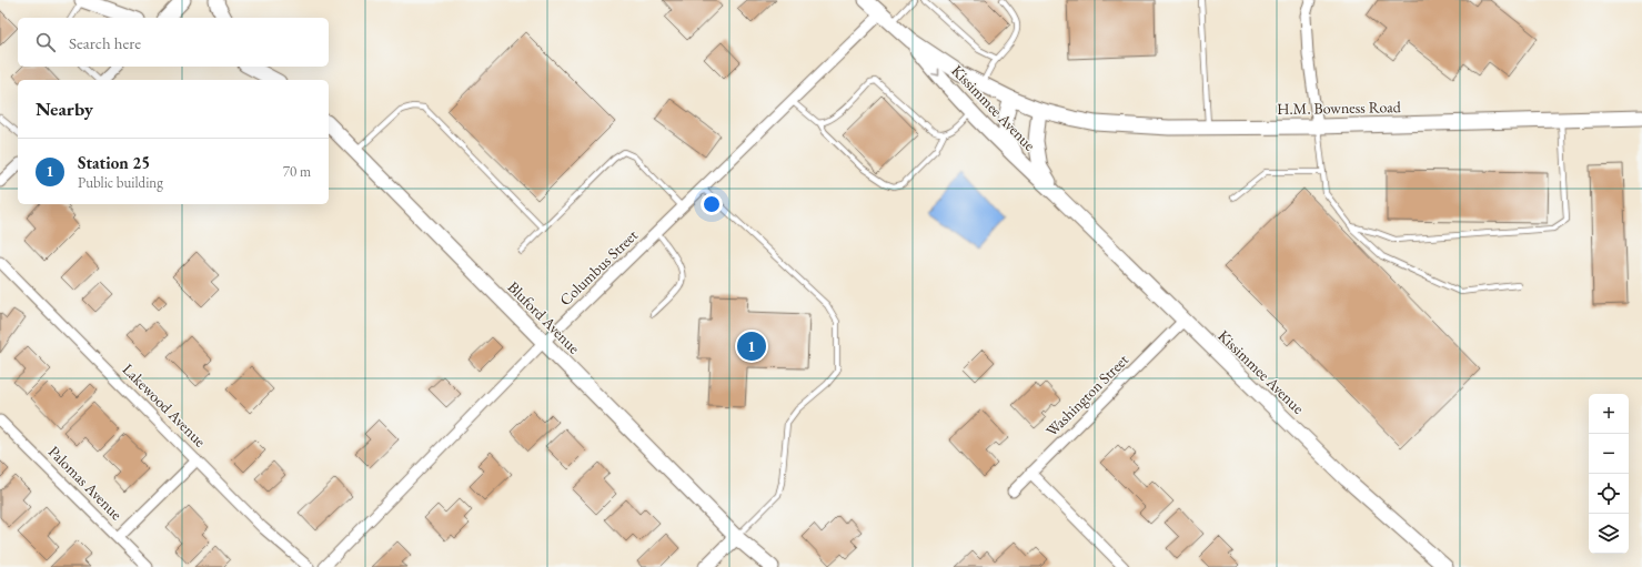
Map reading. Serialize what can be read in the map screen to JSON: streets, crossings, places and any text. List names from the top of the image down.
{
  "streets": {
    "street": [
      "Kissimmee Avenue",
      "H.M. Bowness Road",
      "Columbus Street",
      "Bluford Avenue",
      "Washington Street",
      "Lakewood Avenue",
      "Palomas Avenue"
    ]
  },
  "crossings": [
    ["Kissimmee Avenue", "H.M. Bowness Road"],
    ["Kissimmee Avenue", "Columbus Street"],
    ["Kissimmee Avenue", "Washington Street"],
    ["Columbus Street", "Bluford Avenue"]
  ],
  "page": {
    "search": "Search here",
    "heading": "Nearby",
    "list": [
      {
        "mark": "1",
        "name": "Station 25",
        "note": "Public building",
        "value": "70 m"
      }
    ],
    "pins": "1",
    "map_buttons": ["+", "−"]
  }
}
